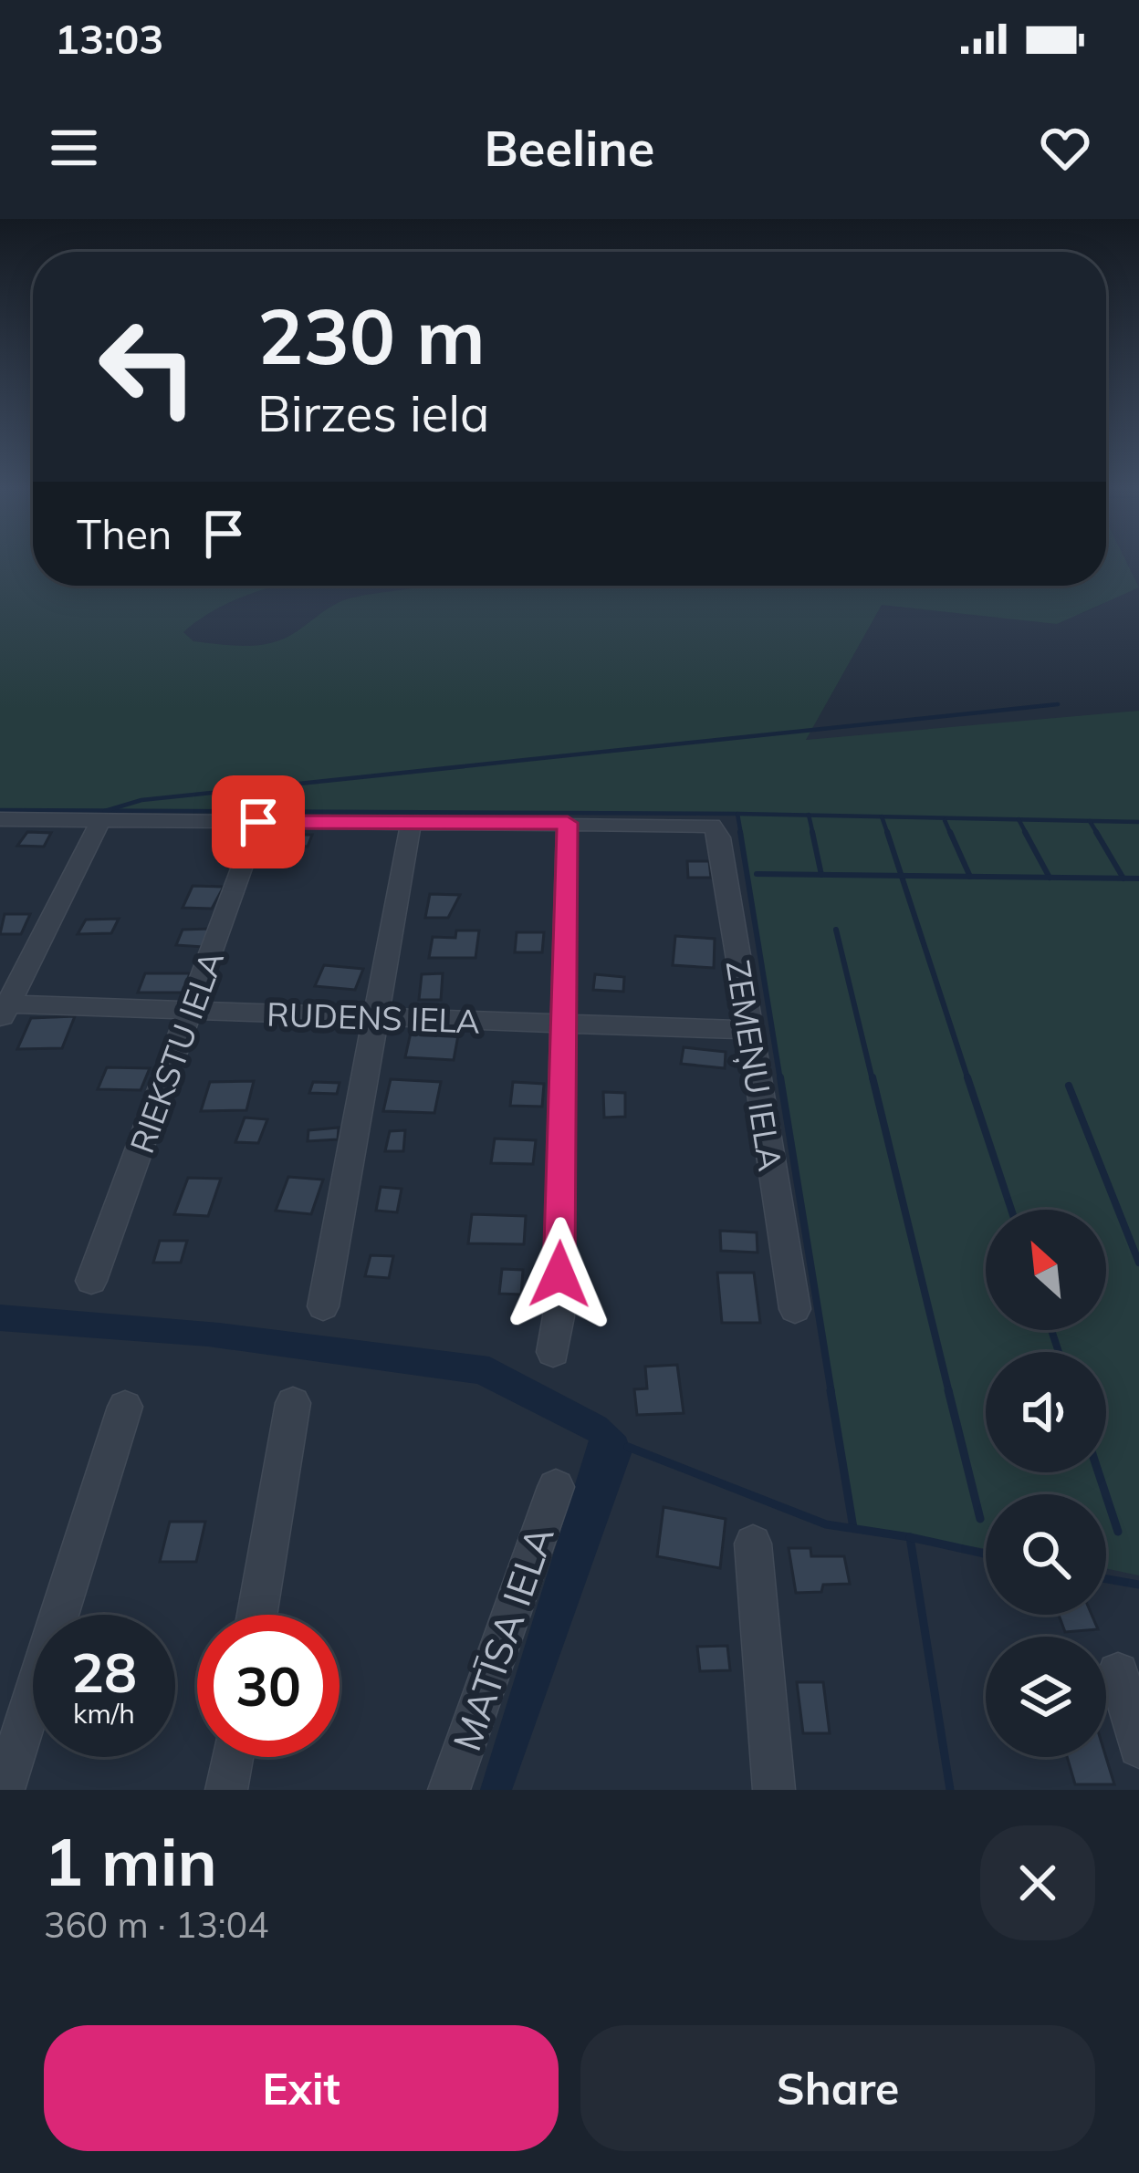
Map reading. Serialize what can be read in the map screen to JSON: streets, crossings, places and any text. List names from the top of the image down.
{
  "streets": {
    "street": [
      "RUDENS IELA",
      "RIEKSTU IELA",
      "ZEMEŅU IELA",
      "MATĪSA IELA"
    ]
  },
  "crossings": [
    ["RUDENS IELA", "RIEKSTU IELA"],
    ["RUDENS IELA", "ZEMEŅU IELA"]
  ],
  "north": "top left",
  "page": {
    "status": "13:03",
    "header": "Beeline",
    "turn": ["230 m", "Birzes iela"],
    "then": "Then",
    "speed": "28 km/h",
    "limit": "30",
    "heading": ["1 min", "360 m · 13:04"],
    "buttons": ["Exit", "Share"]
  }
}
